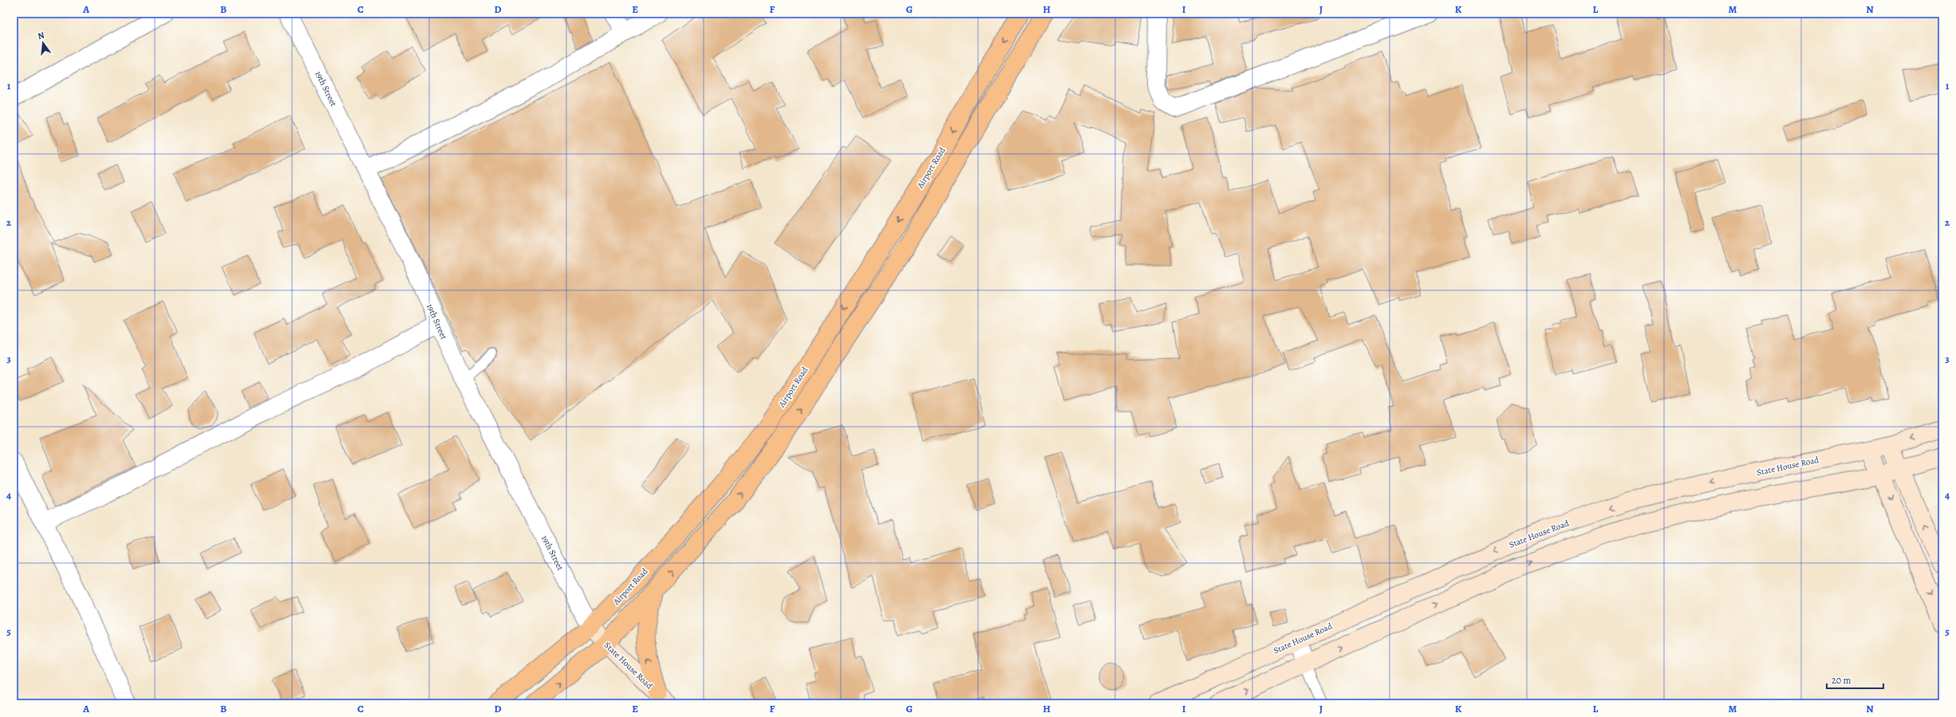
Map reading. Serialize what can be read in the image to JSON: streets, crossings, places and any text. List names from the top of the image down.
{
  "streets": {
    "main road": ["Airport Road", "State House Road"],
    "street": ["19th Street"]
  },
  "crossings": [
    ["19th Street", "Airport Road"],
    ["19th Street", "State House Road"],
    ["Airport Road", "State House Road"]
  ],
  "scale_bar": "20 m",
  "north": "top",
  "grid": {
    "columns": [
      "A",
      "B",
      "C",
      "D",
      "E",
      "F",
      "G",
      "H",
      "I",
      "J",
      "K",
      "L",
      "M",
      "N"
    ],
    "rows": [
      "1",
      "2",
      "3",
      "4",
      "5"
    ]
  }
}
